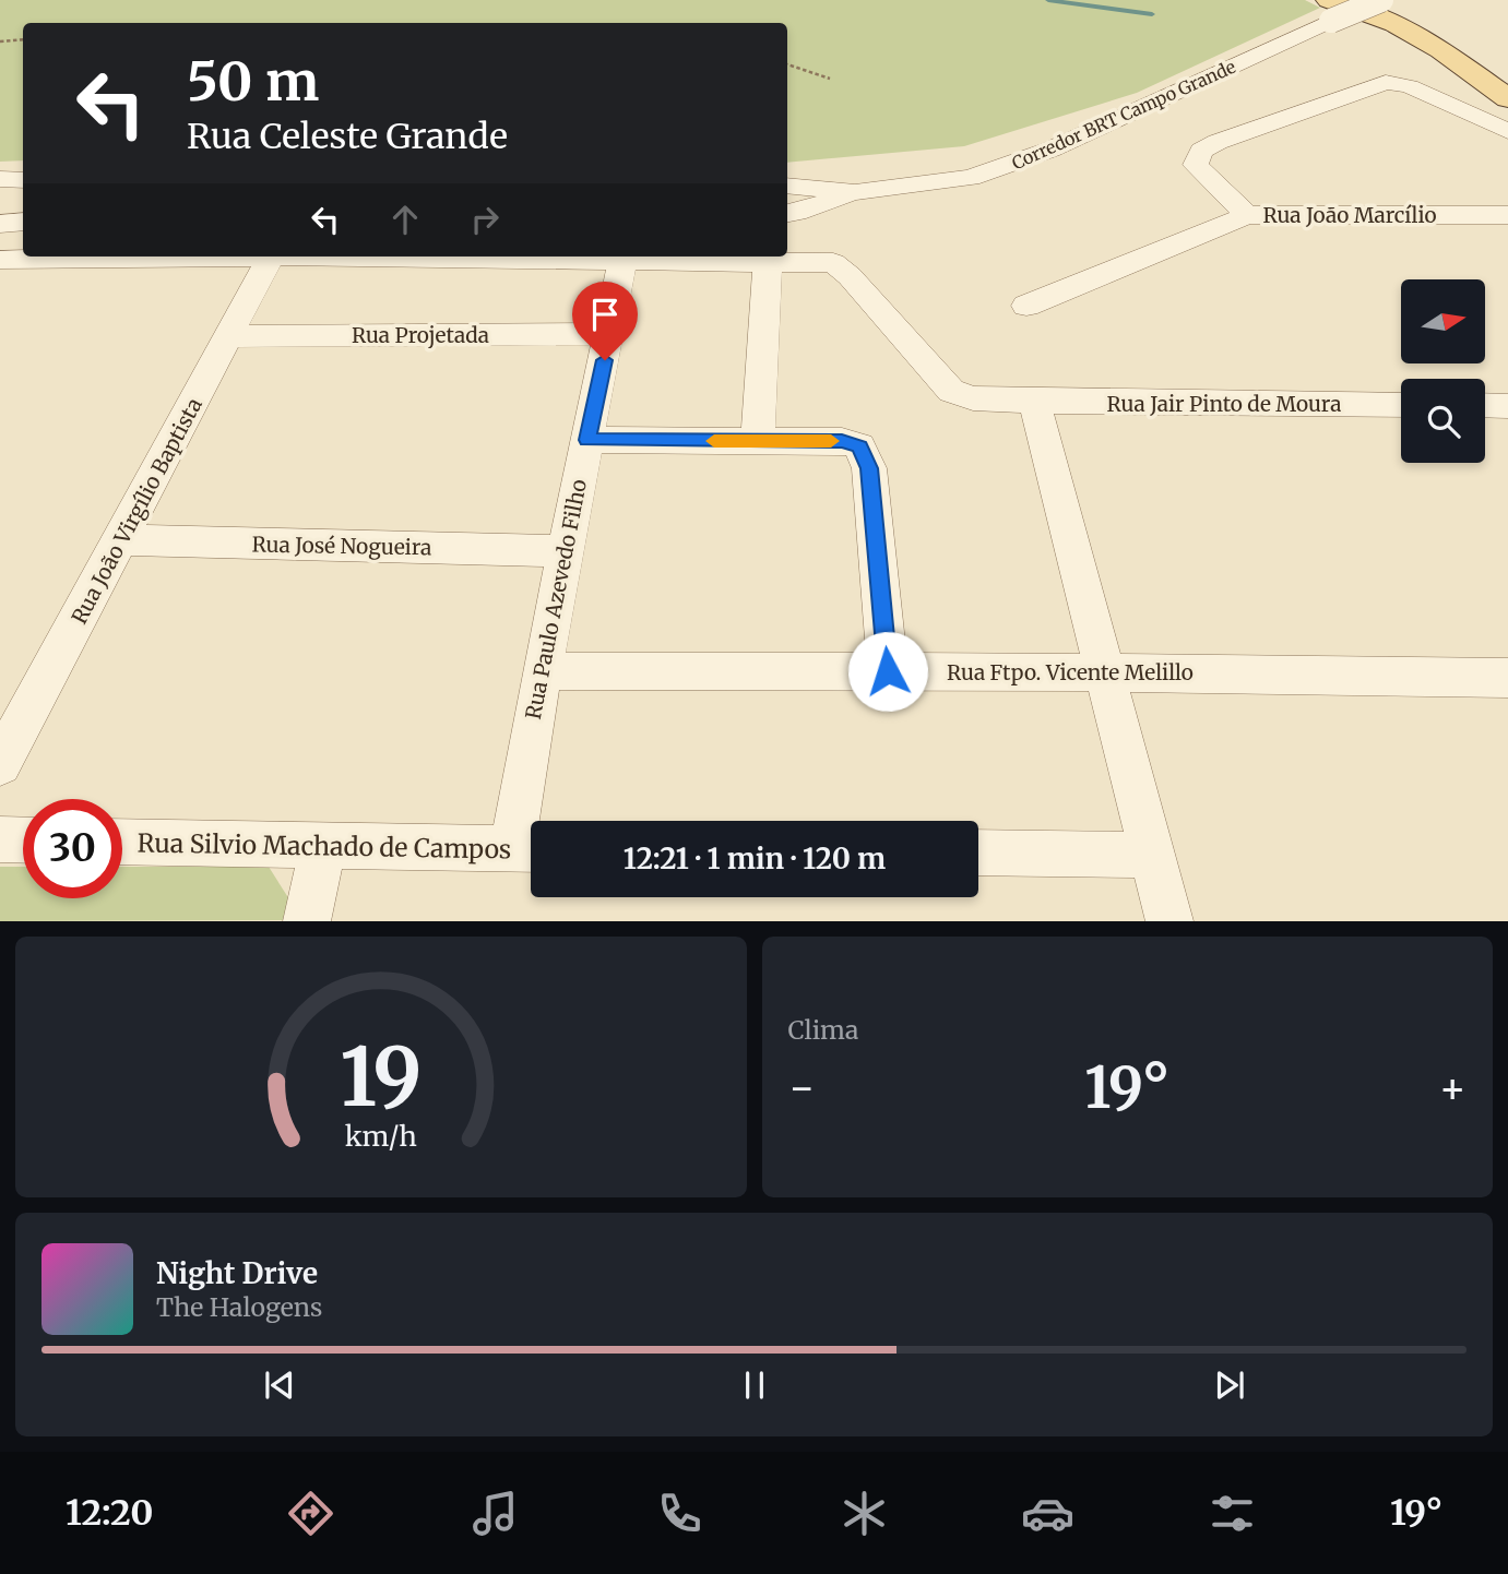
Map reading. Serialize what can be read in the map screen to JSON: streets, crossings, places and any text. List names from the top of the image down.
{
  "streets": {
    "street": [
      "Corredor BRT Campo Grande",
      "Rua João Marcílio",
      "Rua Projetada",
      "Rua Jair Pinto de Moura",
      "Rua João Virgílio Baptista",
      "Rua José Nogueira",
      "Rua Paulo Azevedo Filho",
      "Rua Ftpo. Vicente Melillo",
      "Rua Silvio Machado de Campos"
    ]
  },
  "crossings": [
    ["Rua Projetada", "Rua João Virgílio Baptista"],
    ["Rua Projetada", "Rua Paulo Azevedo Filho"],
    ["Rua Jair Pinto de Moura", "Rua João Virgílio Baptista"],
    ["Rua Jair Pinto de Moura", "Rua Paulo Azevedo Filho"],
    ["Rua João Virgílio Baptista", "Rua José Nogueira"],
    ["Rua José Nogueira", "Rua Paulo Azevedo Filho"],
    ["Rua Paulo Azevedo Filho", "Rua Ftpo. Vicente Melillo"],
    ["Rua Paulo Azevedo Filho", "Rua Silvio Machado de Campos"]
  ],
  "north": "right",
  "page": {
    "turn": ["50 m", "Rua Celeste Grande"],
    "limit": "30",
    "trip": "12:21 · 1 min · 120 m",
    "tile": "Clima",
    "heat": ["−", "19°", "+"],
    "song": ["Night Drive", "The Halogens"],
    "tabs": ["12:20", "19°"],
    "gauge": ["19", "km/h"]
  }
}
